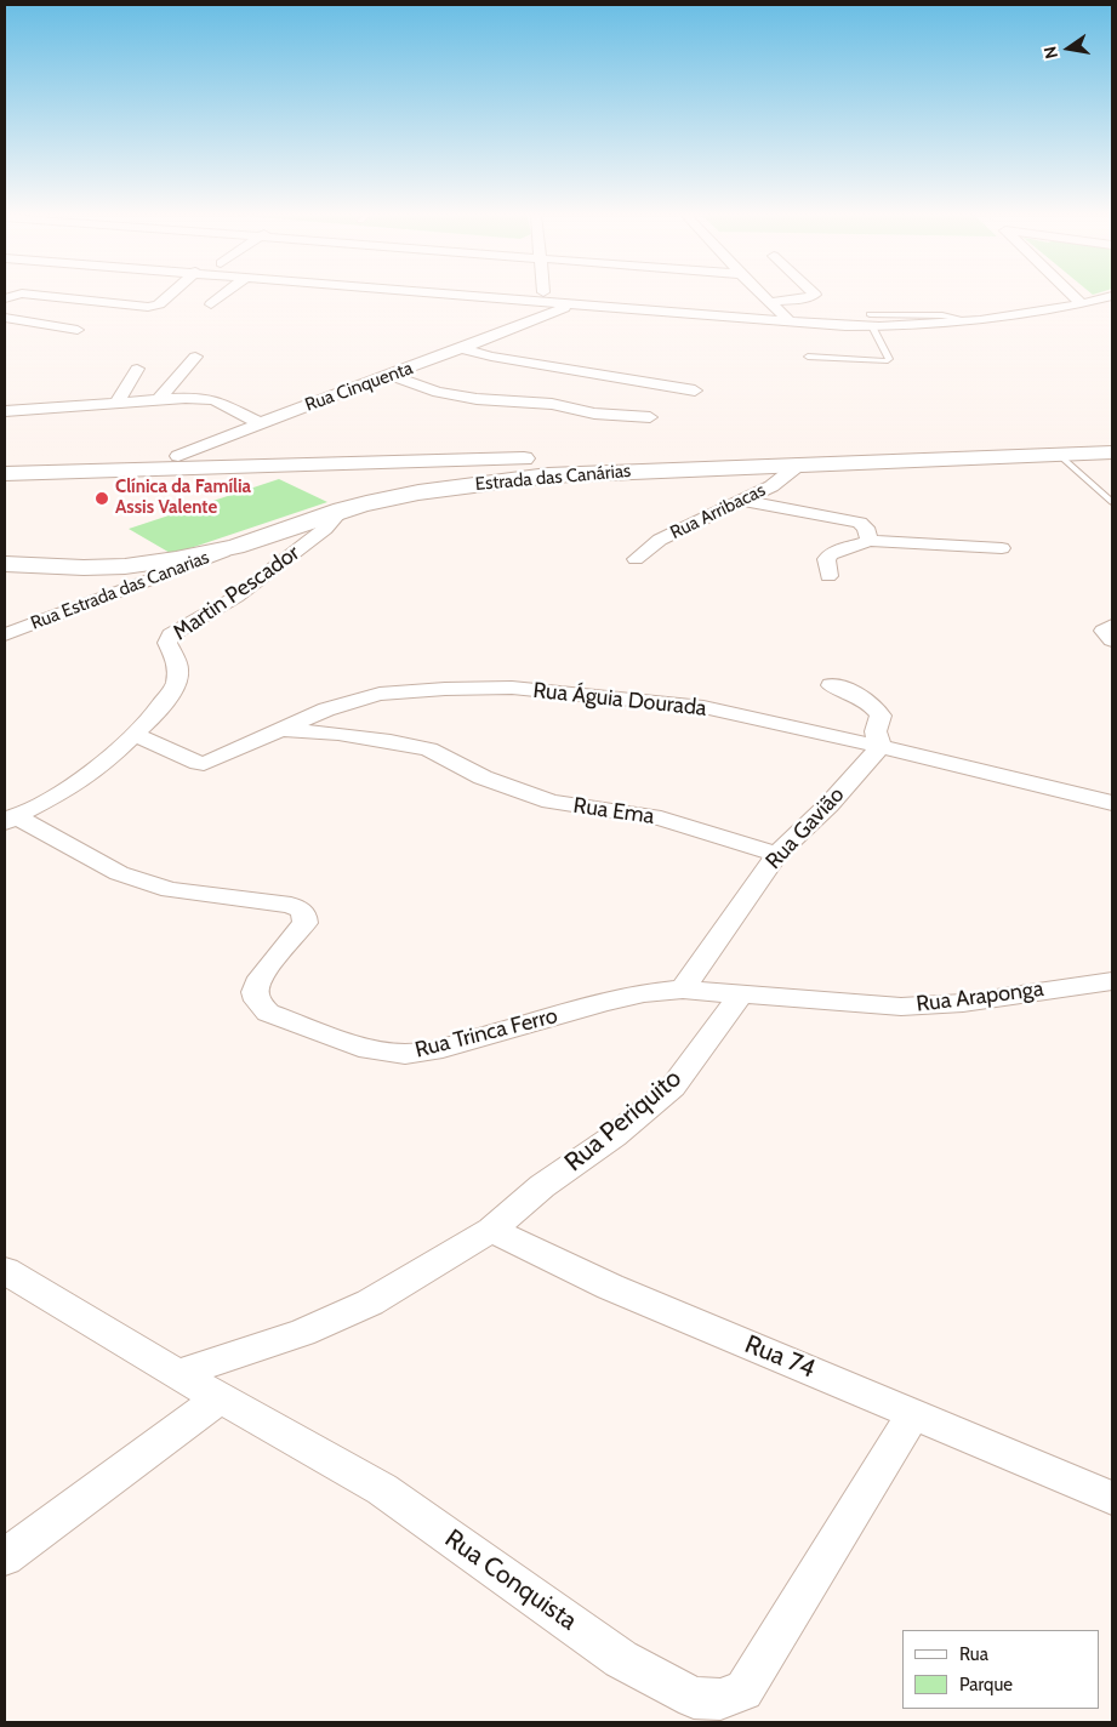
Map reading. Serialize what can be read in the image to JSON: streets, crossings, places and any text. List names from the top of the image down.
{
  "streets": {
    "main road": ["Estrada das Canárias"],
    "street": [
      "Rua Cinquenta",
      "Rua Arribacas",
      "Rua Estrada das Canarias",
      "Martin Pescador",
      "Rua Águia Dourada",
      "Rua Ema",
      "Rua Gavião",
      "Rua Araponga",
      "Rua Trinca Ferro",
      "Rua Periquito",
      "Rua 74",
      "Rua Conquista"
    ]
  },
  "crossings": [
    ["Estrada das Canárias", "Rua Arribacas"],
    ["Estrada das Canárias", "Rua Estrada das Canarias"],
    ["Estrada das Canárias", "Martin Pescador"],
    ["Martin Pescador", "Rua Águia Dourada"],
    ["Martin Pescador", "Rua Trinca Ferro"],
    ["Rua Águia Dourada", "Rua Ema"],
    ["Rua Águia Dourada", "Rua Gavião"],
    ["Rua Ema", "Rua Gavião"],
    ["Rua Gavião", "Rua Trinca Ferro"],
    ["Rua Araponga", "Rua Trinca Ferro"],
    ["Rua Araponga", "Rua Periquito"],
    ["Rua Trinca Ferro", "Rua Periquito"],
    ["Rua Periquito", "Rua 74"],
    ["Rua 74", "Rua Conquista"]
  ],
  "places": ["Clínica da Família Assis Valente"],
  "legend": ["Rua", "Parque"],
  "north": "left"
}
